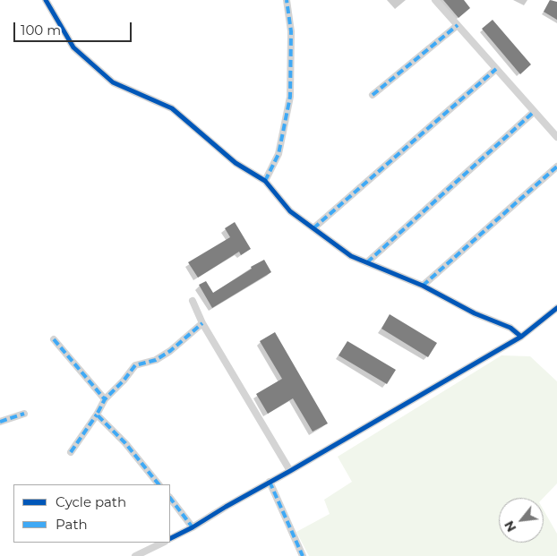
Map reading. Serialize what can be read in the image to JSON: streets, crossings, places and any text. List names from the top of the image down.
{
  "legend": ["Cycle path", "Path"],
  "scale_bar": "100 m",
  "north": "bottom left"
}
